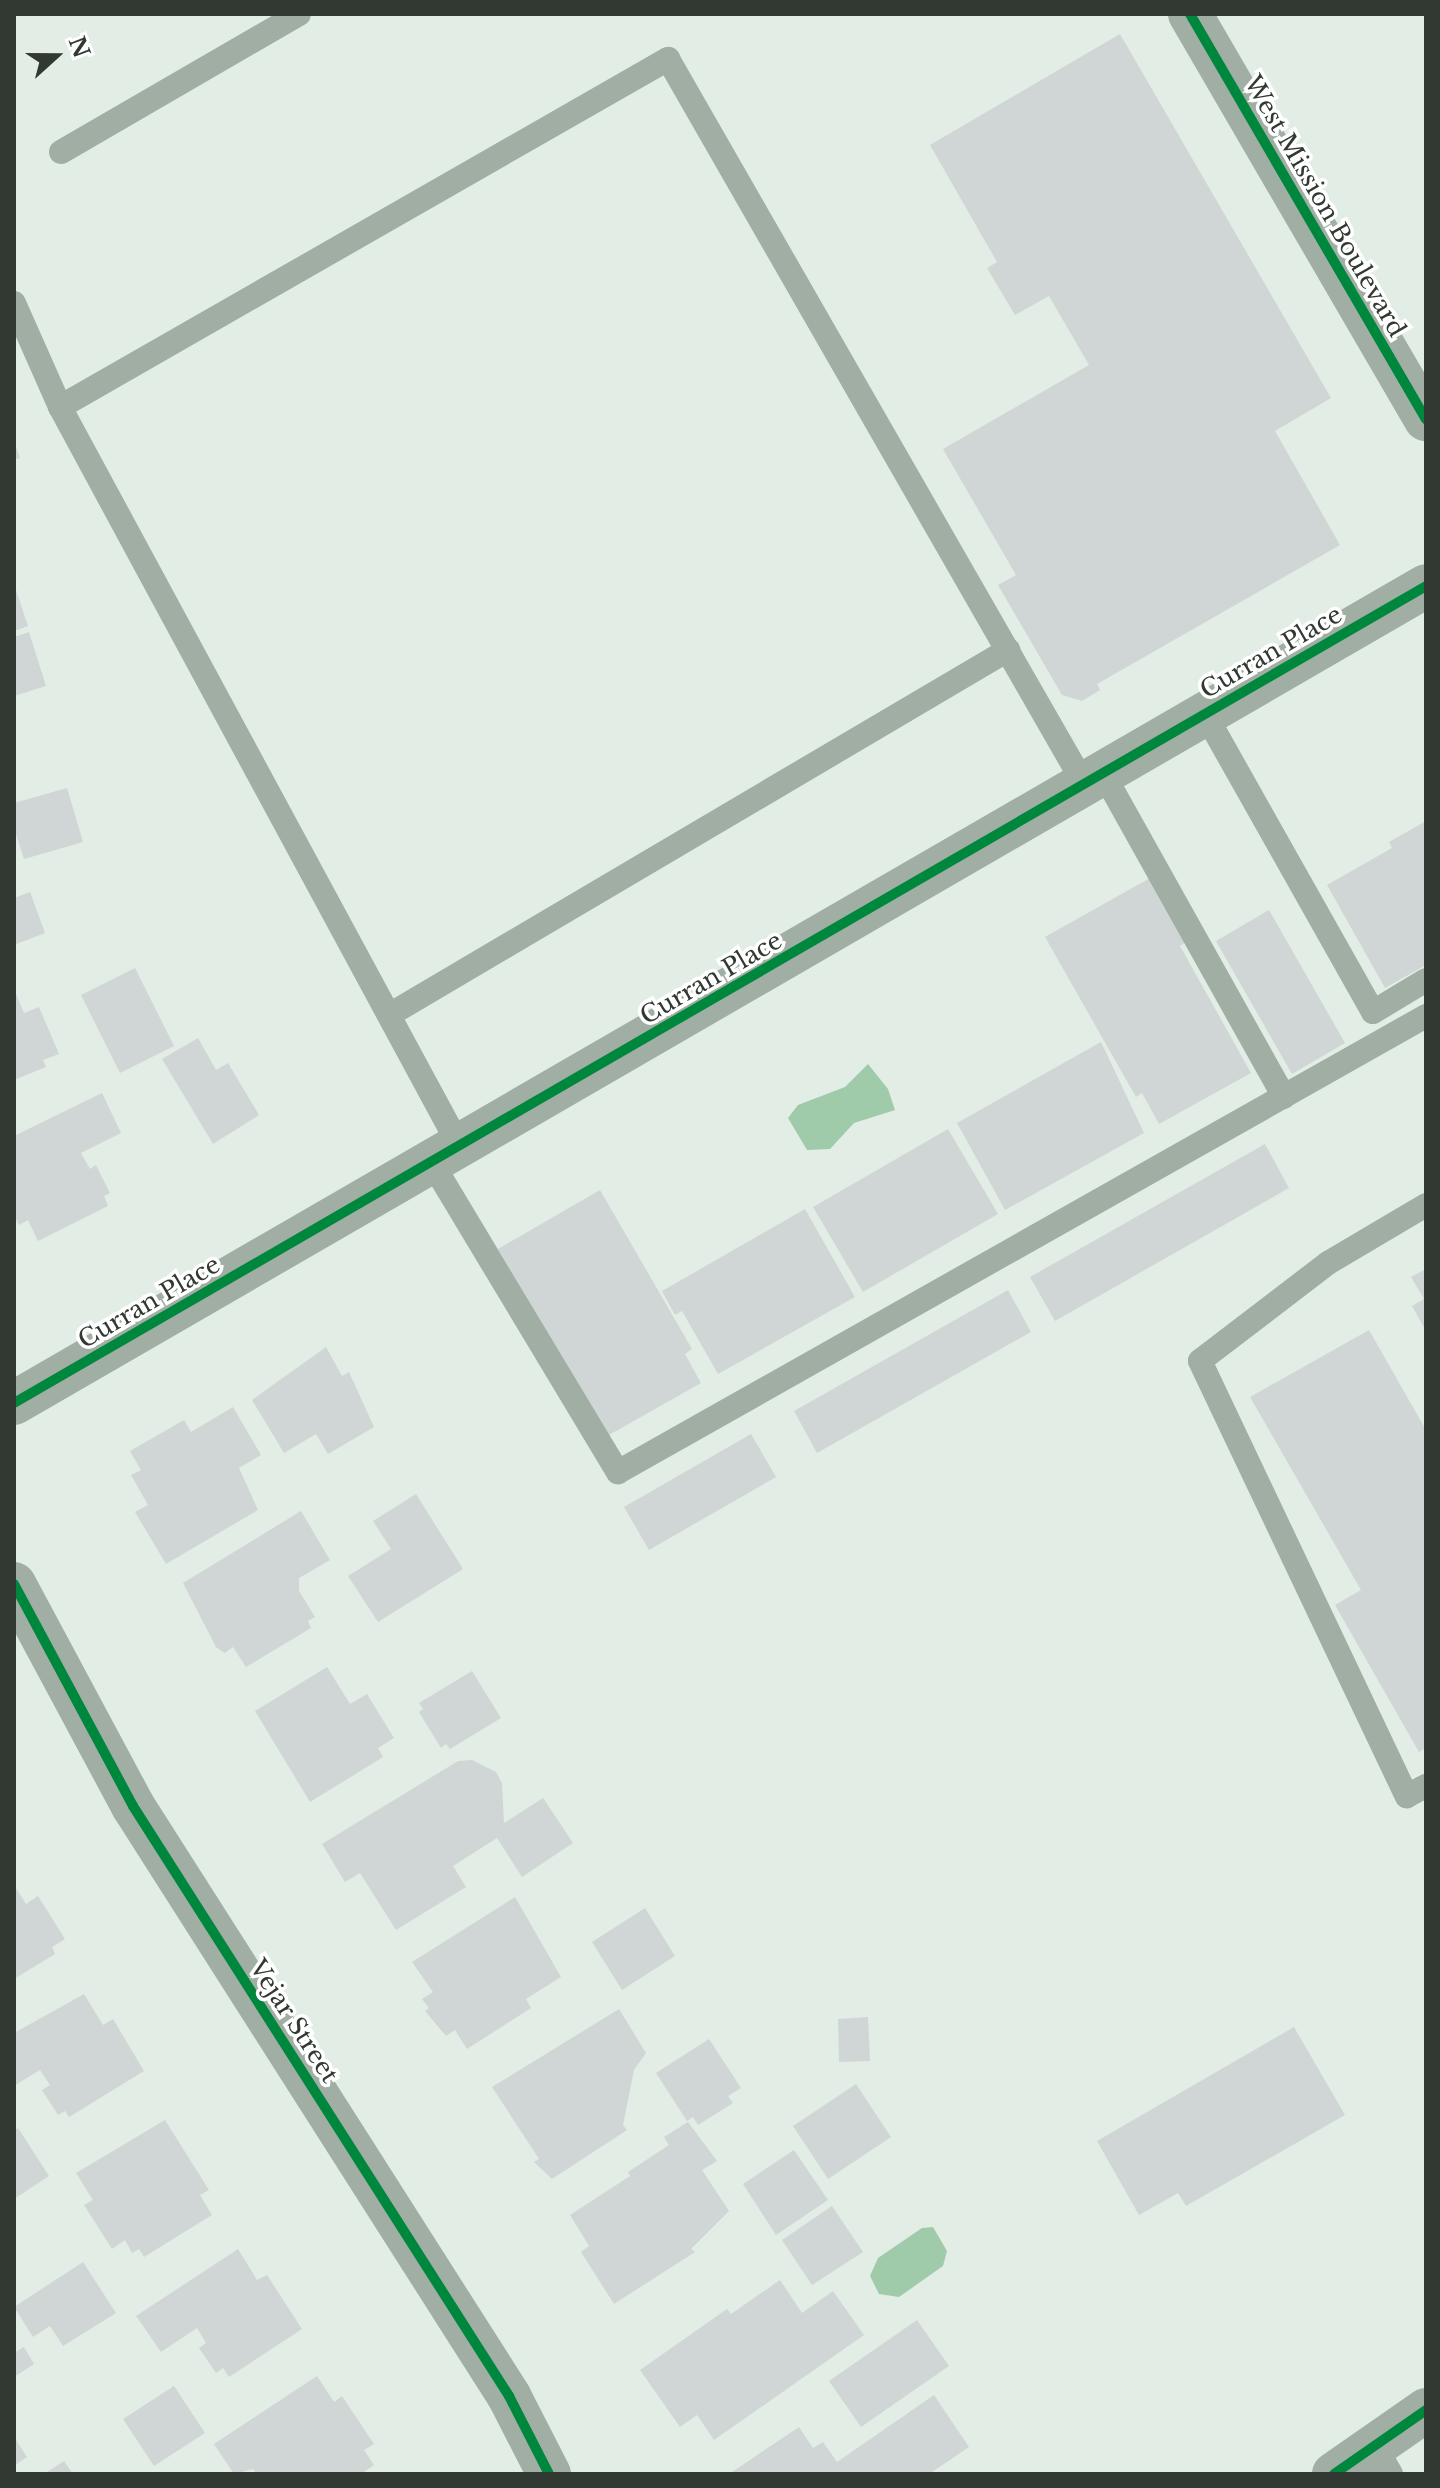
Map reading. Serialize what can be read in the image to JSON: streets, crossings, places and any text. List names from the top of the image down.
{
  "streets": {
    "street": ["West Mission Boulevard", "Curran Place", "Vejar Street"]
  },
  "north": "right"
}
